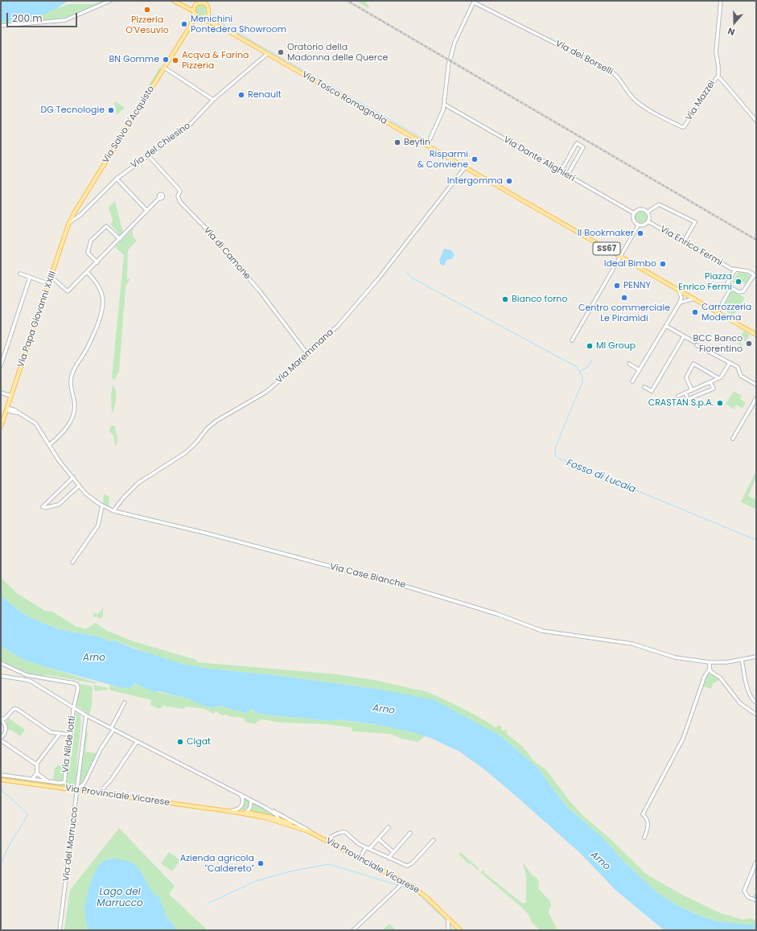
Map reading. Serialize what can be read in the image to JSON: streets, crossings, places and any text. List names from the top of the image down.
{
  "streets": {
    "main road": [
      "Via Tosco Romagnola",
      "Via Salvo D'Acquisto",
      "SS67",
      "Via Papa Giovanni XXIII",
      "Via Provinciale Vicarese"
    ],
    "street": [
      "Via dei Borselli",
      "Via Mazzei",
      "Via del Chiesino",
      "Via Dante Alighieri",
      "Via Enrico Fermi",
      "Via di Camone",
      "Via Maremmana",
      "Via Case Bianche",
      "Via Nilde Iotti",
      "Via del Marrucco"
    ]
  },
  "crossings": [
    ["Via dei Borselli", "Via Mazzei"],
    ["Via Tosco Romagnola", "Via del Chiesino"],
    ["Via Tosco Romagnola", "SS67"],
    ["Via Tosco Romagnola", "Via Maremmana"],
    ["Via Salvo D'Acquisto", "Via del Chiesino"],
    ["Via Salvo D'Acquisto", "Via Papa Giovanni XXIII"],
    ["Via del Chiesino", "Via di Camone"],
    ["Via del Chiesino", "Via Papa Giovanni XXIII"],
    ["Via Dante Alighieri", "Via Enrico Fermi"],
    ["SS67", "Via Maremmana"],
    ["Via di Camone", "Via Maremmana"],
    ["Via Papa Giovanni XXIII", "Via Case Bianche"],
    ["Via Maremmana", "Via Case Bianche"],
    ["Via Nilde Iotti", "Via Provinciale Vicarese"],
    ["Via Provinciale Vicarese", "Via del Marrucco"]
  ],
  "water": ["Fosso di Lucaia", "Arno", "Lago del Marrucco"],
  "places": [
    "Pizzeria O'Vesuvio",
    "Menichini Pontedera Showroom",
    "Oratorio della Madonna delle Querce",
    "BN Gomme",
    "Acqva & Farina Pizzeria",
    "Renault",
    "DG Tecnologie",
    "Beyfin",
    "Risparmi & Conviene",
    "Intergomma",
    "Il Bookmaker",
    "Ideal Bimbo",
    "Piazza Enrico Fermi",
    "PENNY",
    "Centro commerciale Le Piramidi",
    "Bianco forno",
    "Carrozzeria Moderna",
    "BCC Banco Fiorentino",
    "Ml Group",
    "CRASTAN S.p.A.",
    "Cigat",
    "Azienda agricola \"Caldereto\""
  ],
  "scale_bar": "200 m",
  "north": "bottom"
}
